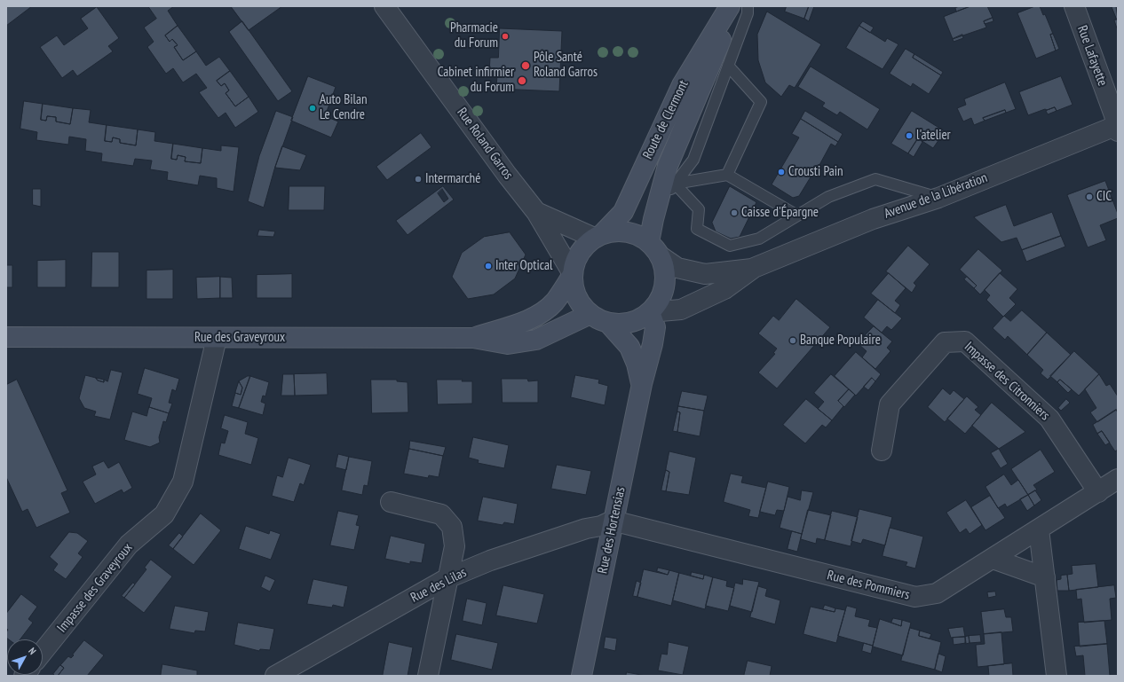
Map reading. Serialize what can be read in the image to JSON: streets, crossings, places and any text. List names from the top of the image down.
{
  "streets": {
    "main road": ["Route de Clermont", "Rue des Graveyroux", "Rue des Hortensias"],
    "street": [
      "Rue Lafayette",
      "Rue Roland Garros",
      "Avenue de la Libération",
      "Impasse des Citronniers",
      "Rue des Lilas",
      "Rue des Pommiers",
      "Impasse des Graveyroux"
    ]
  },
  "crossings": [
    ["Rue Lafayette", "Avenue de la Libération"],
    ["Route de Clermont", "Rue Roland Garros"],
    ["Route de Clermont", "Avenue de la Libération"],
    ["Route de Clermont", "Rue des Graveyroux"],
    ["Route de Clermont", "Rue des Hortensias"],
    ["Rue Roland Garros", "Avenue de la Libération"],
    ["Rue Roland Garros", "Rue des Graveyroux"],
    ["Rue Roland Garros", "Rue des Hortensias"],
    ["Avenue de la Libération", "Rue des Graveyroux"],
    ["Avenue de la Libération", "Rue des Hortensias"],
    ["Rue des Graveyroux", "Rue des Hortensias"],
    ["Rue des Graveyroux", "Impasse des Graveyroux"],
    ["Impasse des Citronniers", "Rue des Pommiers"],
    ["Rue des Hortensias", "Rue des Lilas"],
    ["Rue des Hortensias", "Rue des Pommiers"],
    ["Rue des Lilas", "Rue des Pommiers"]
  ],
  "places": [
    "Pharmacie du Forum",
    "Pôle Santé Roland Garros",
    "Cabinet infirmier du Forum",
    "Auto Bilan Le Cendre",
    "l'atelier",
    "Crousti Pain",
    "Intermarché",
    "CIC",
    "Caisse d'Épargne",
    "Inter Optical",
    "Banque Populaire"
  ],
  "north": "top right"
}
